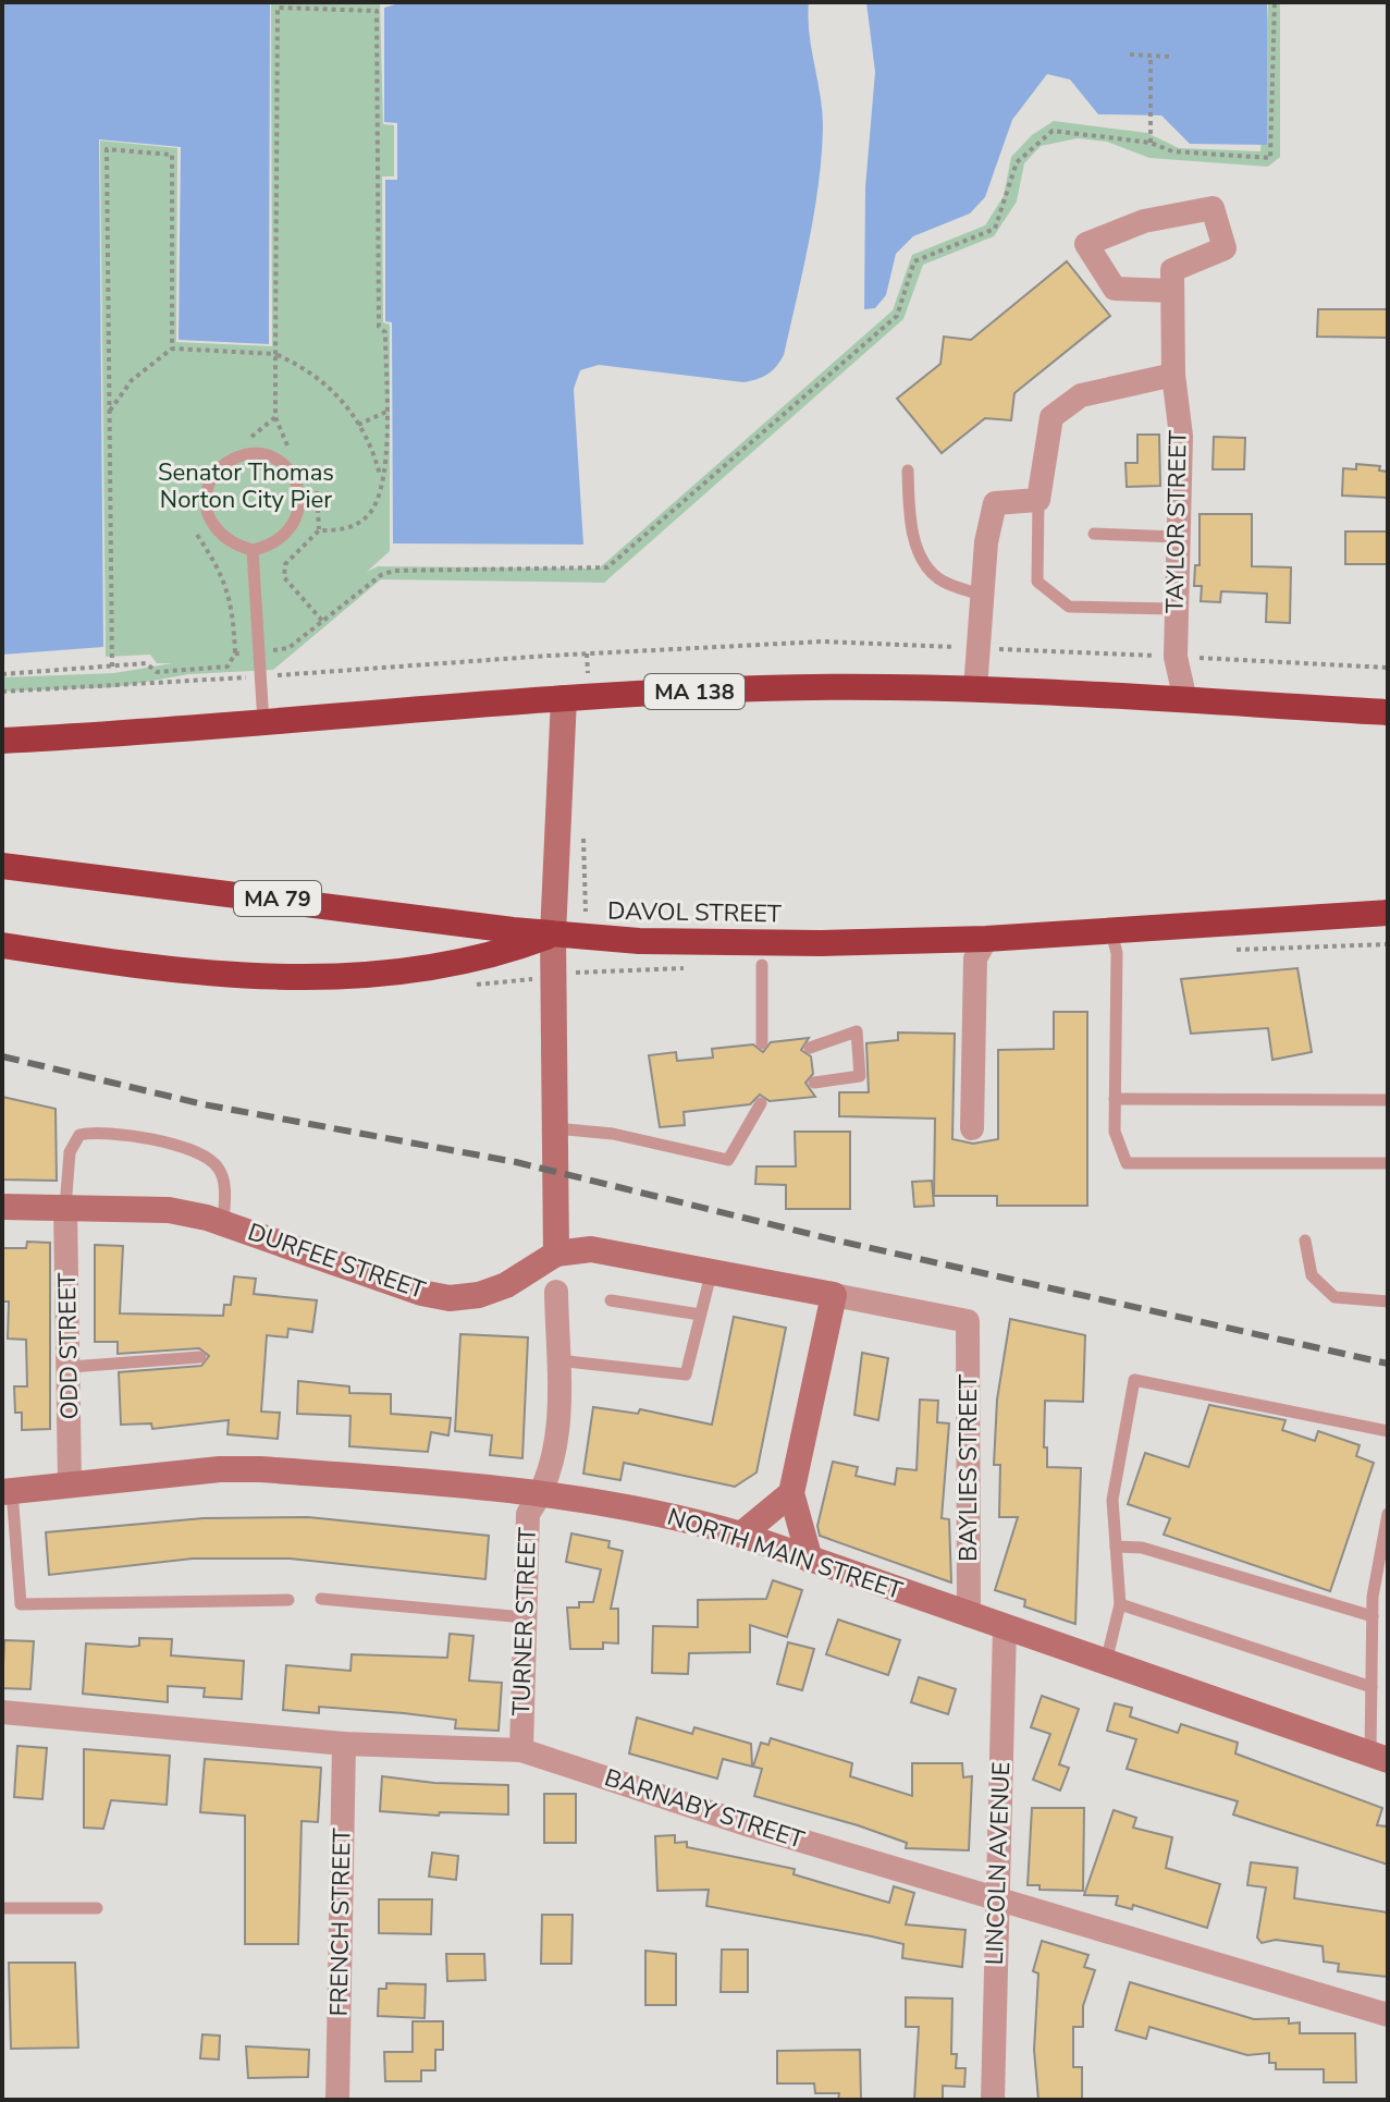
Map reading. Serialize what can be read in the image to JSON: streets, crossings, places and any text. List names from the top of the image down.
{
  "streets": {
    "highway": ["MA 138", "MA 79", "DAVOL STREET"],
    "main road": ["DURFEE STREET", "NORTH MAIN STREET"],
    "street": [
      "TAYLOR STREET",
      "ODD STREET",
      "BAYLIES STREET",
      "TURNER STREET",
      "BARNABY STREET",
      "LINCOLN AVENUE",
      "FRENCH STREET"
    ]
  },
  "crossings": [
    ["TAYLOR STREET", "MA 138"],
    ["DURFEE STREET", "ODD STREET"],
    ["DURFEE STREET", "BAYLIES STREET"],
    ["ODD STREET", "NORTH MAIN STREET"],
    ["BAYLIES STREET", "NORTH MAIN STREET"],
    ["NORTH MAIN STREET", "TURNER STREET"],
    ["NORTH MAIN STREET", "LINCOLN AVENUE"],
    ["TURNER STREET", "BARNABY STREET"],
    ["BARNABY STREET", "LINCOLN AVENUE"],
    ["BARNABY STREET", "FRENCH STREET"]
  ],
  "parks": ["Senator Thomas Norton City Pier"]
}
